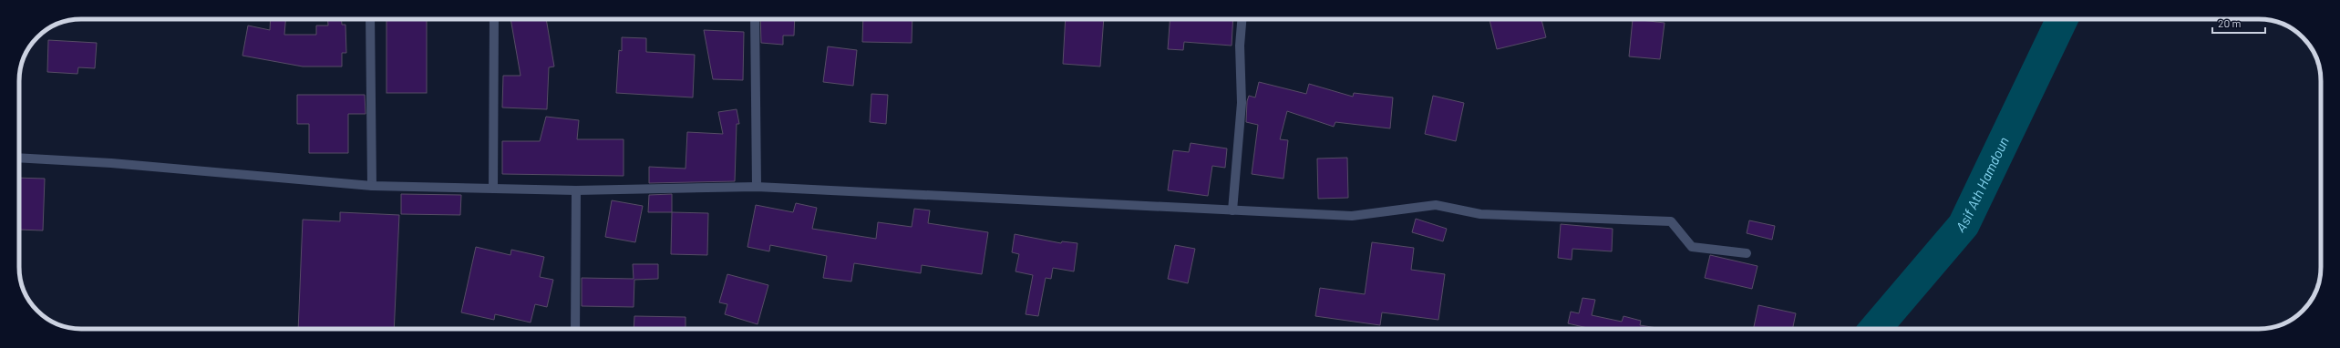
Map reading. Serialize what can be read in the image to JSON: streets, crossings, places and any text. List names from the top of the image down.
{
  "water": ["Asif Ath Hamdoun"],
  "scale_bar": "20 m"
}
